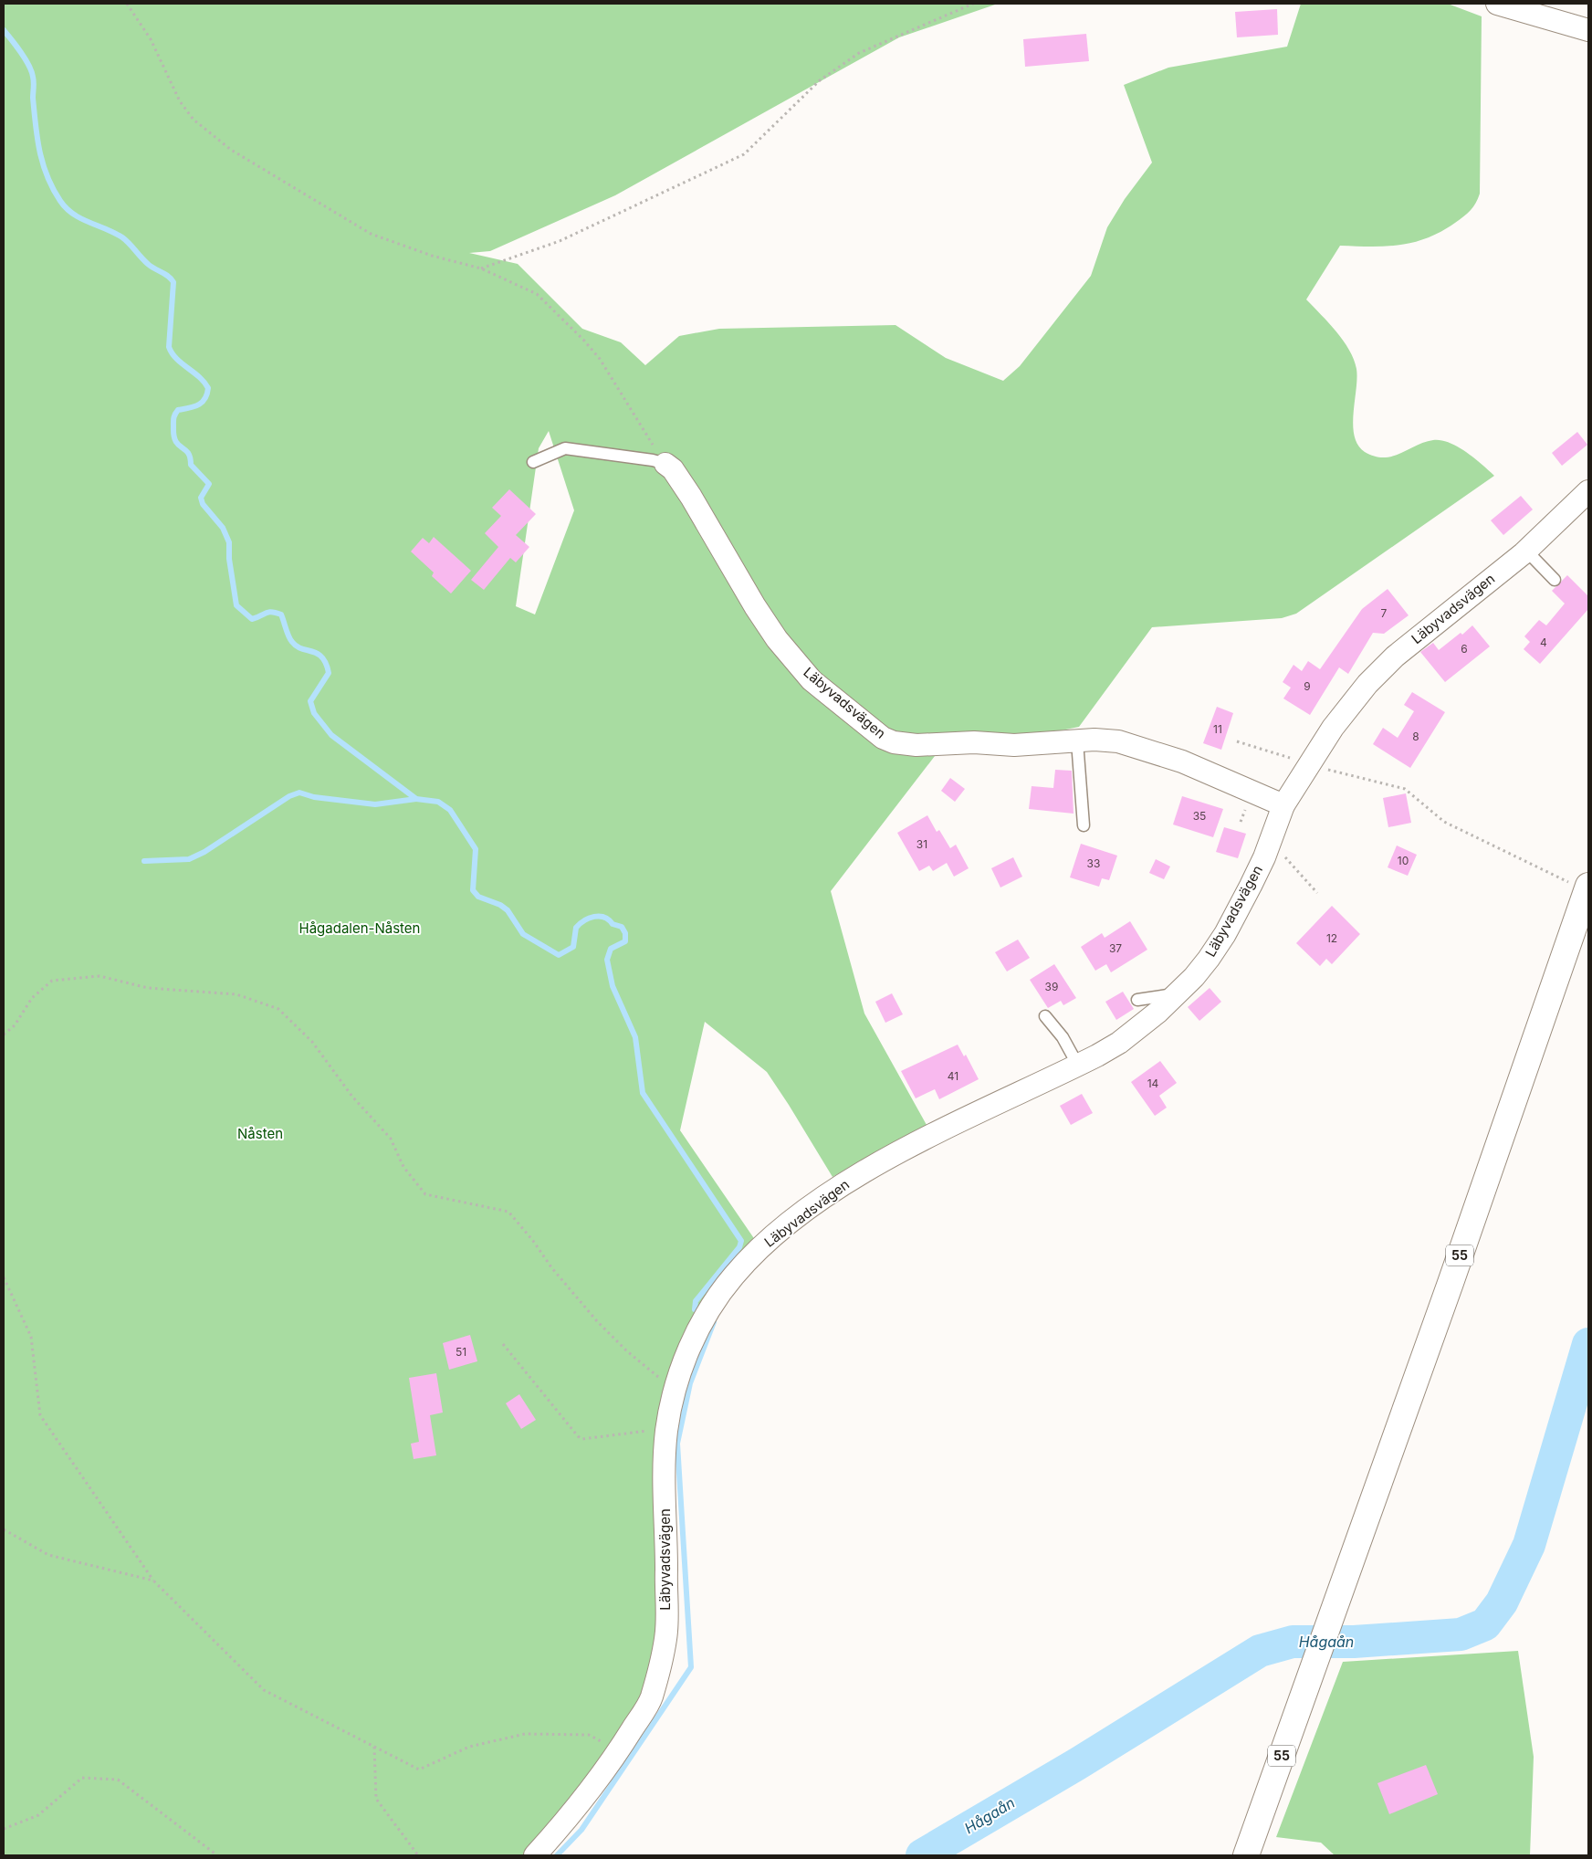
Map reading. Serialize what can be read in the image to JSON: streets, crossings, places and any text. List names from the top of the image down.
{
  "streets": {
    "main road": ["55"],
    "street": ["Läbyvadsvägen"]
  },
  "water": ["Hågaån"],
  "parks": ["Hågadalen-Nåsten", "Nåsten"],
  "house_numbers": [
    "7",
    "4",
    "6",
    "9",
    "11",
    "8",
    "35",
    "31",
    "10",
    "33",
    "12",
    "37",
    "39",
    "41",
    "14",
    "51"
  ]
}
